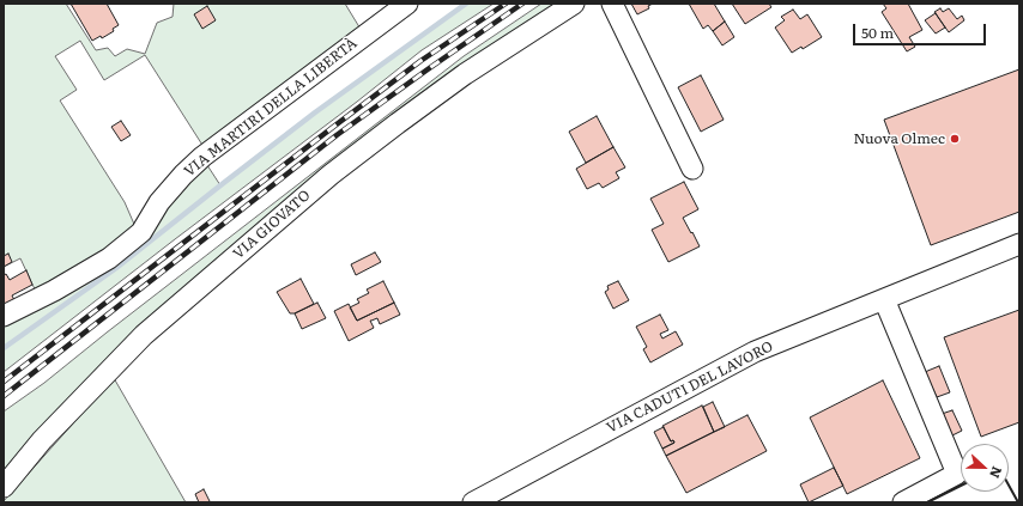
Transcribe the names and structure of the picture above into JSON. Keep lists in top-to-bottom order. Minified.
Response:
{"streets":{"street":["VIA MARTIRI DELLA LIBERTÀ","VIA GIOVATO","VIA CADUTI DEL LAVORO"]},"places":["Nuova Olmec"],"scale_bar":"50 m","north":"right"}
